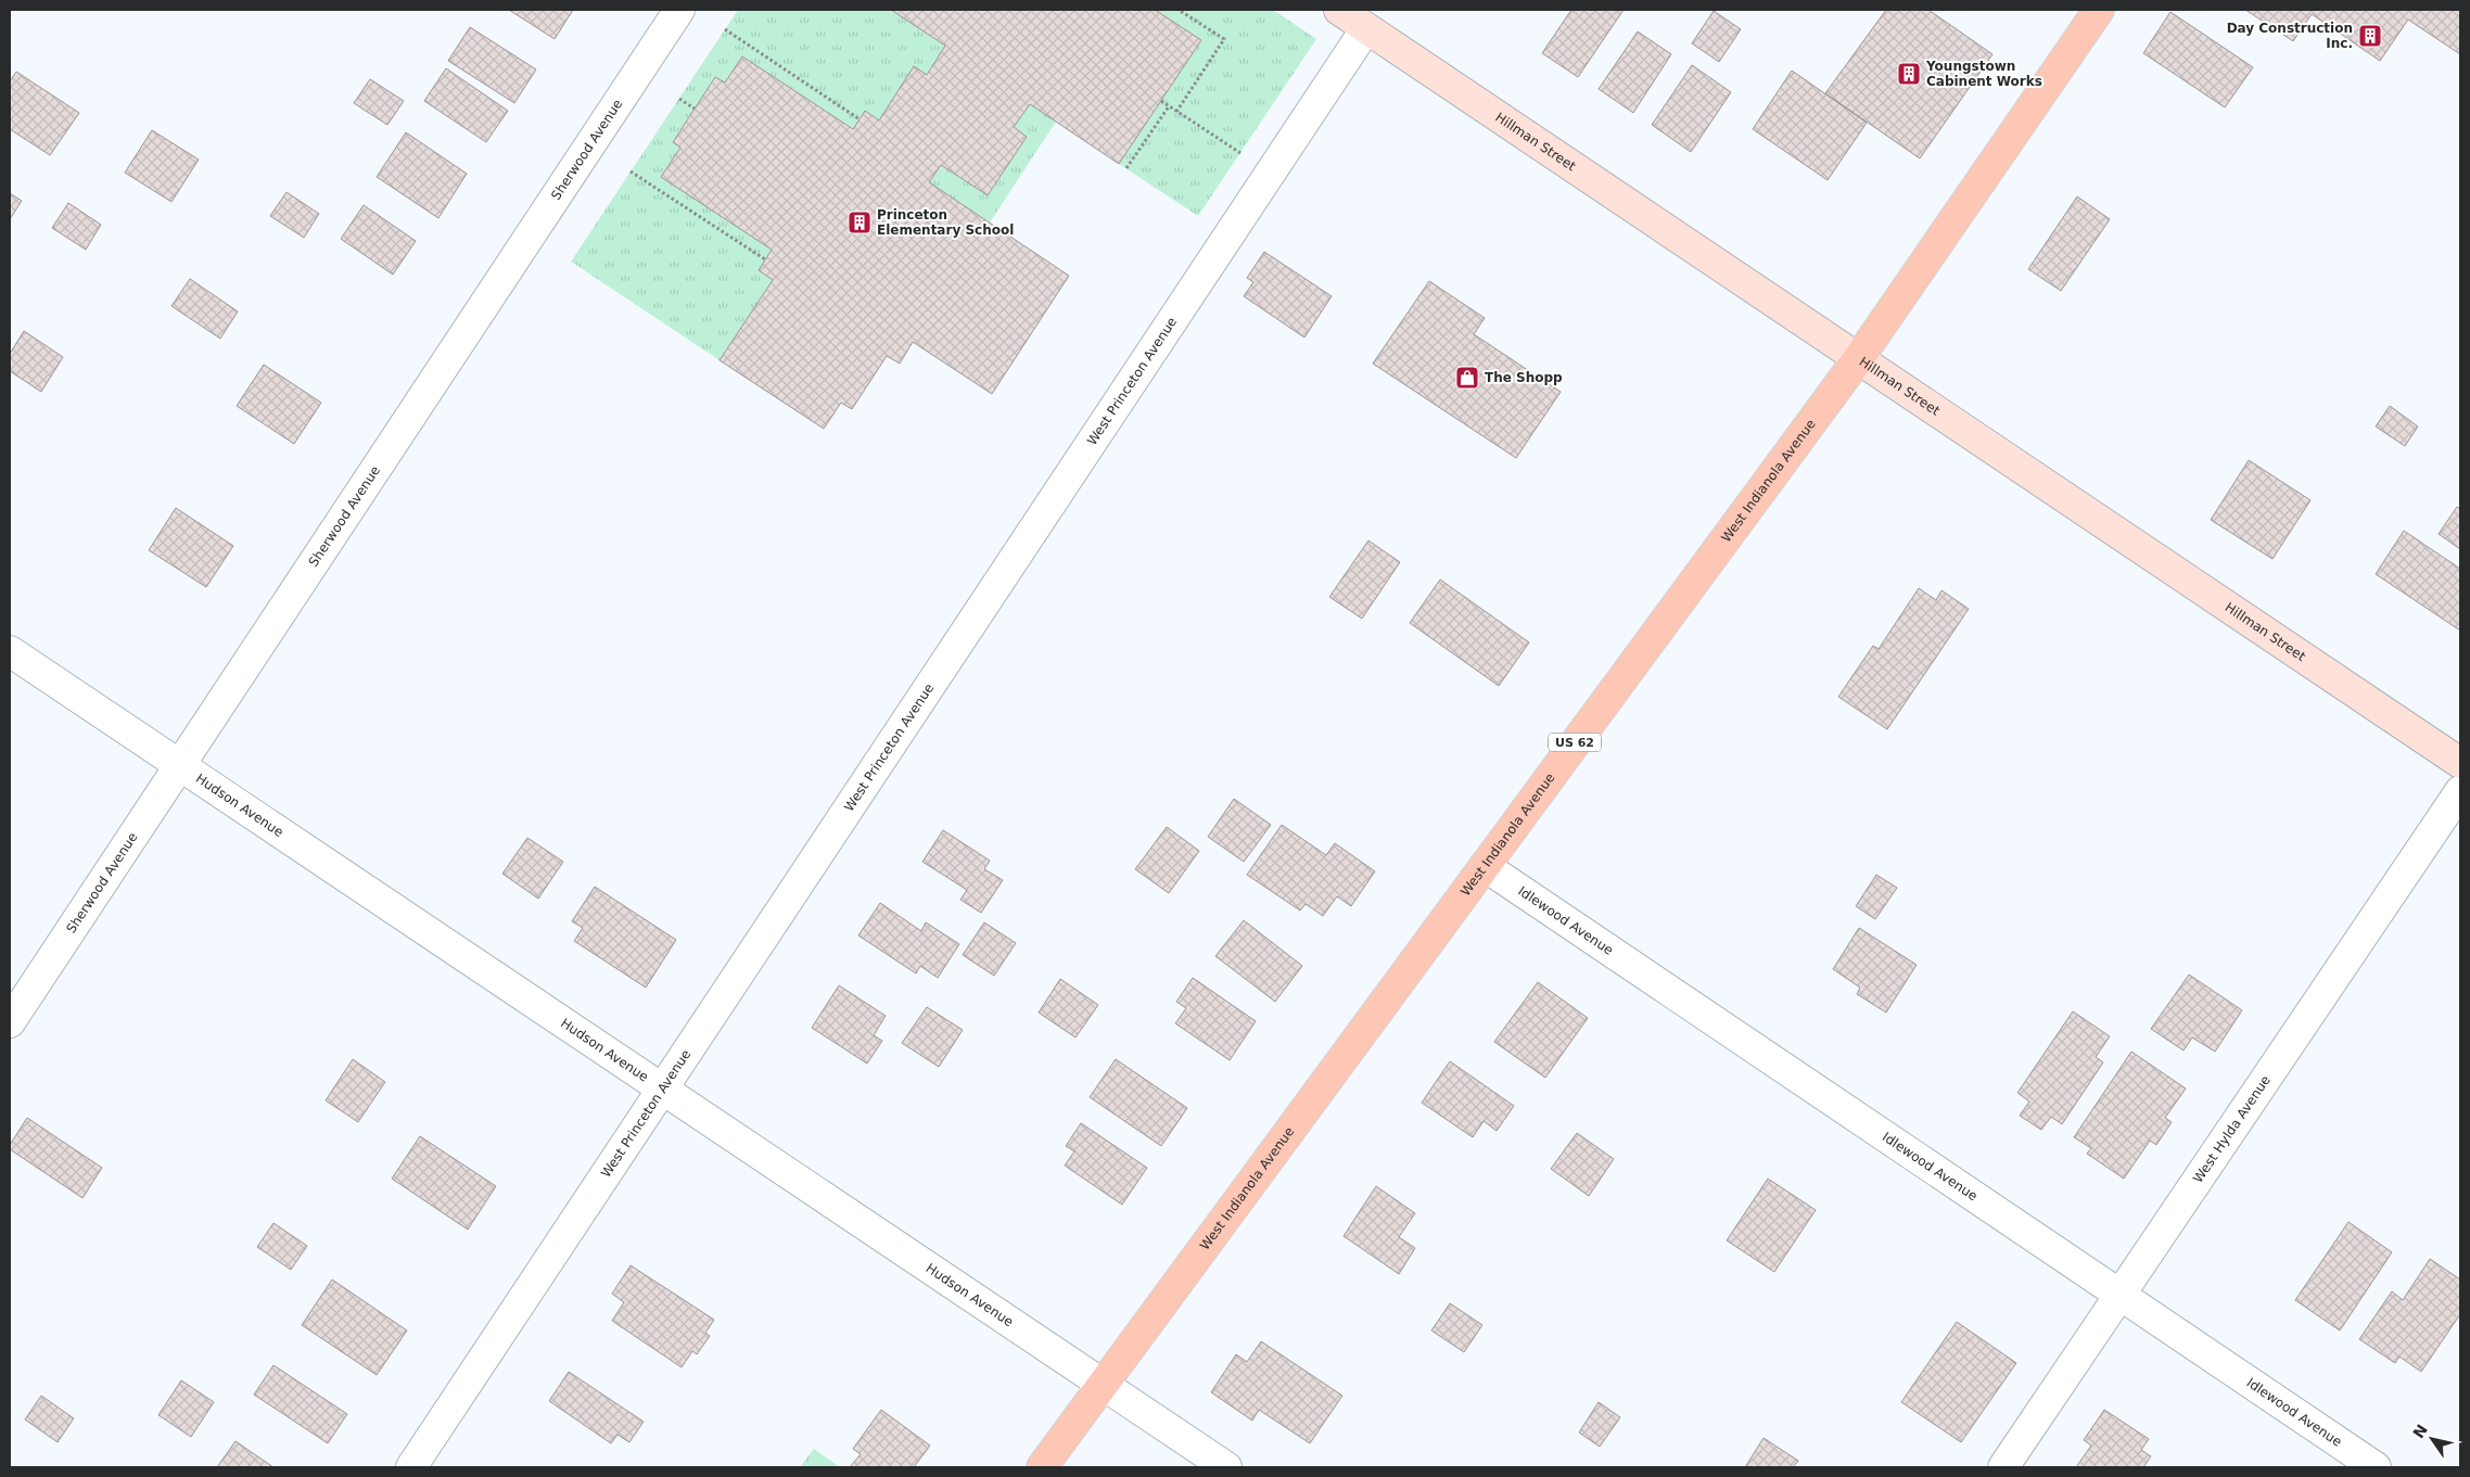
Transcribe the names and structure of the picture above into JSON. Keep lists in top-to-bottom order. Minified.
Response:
{"streets":{"main road":["West Indianola Avenue","US 62"],"street":["Hillman Street","Sherwood Avenue","West Princeton Avenue","Hudson Avenue","Idlewood Avenue","West Hylda Avenue"]},"crossings":[["Hillman Street","West Princeton Avenue"],["Hillman Street","West Indianola Avenue"],["Sherwood Avenue","Hudson Avenue"],["West Princeton Avenue","Hudson Avenue"],["West Indianola Avenue","Hudson Avenue"],["West Indianola Avenue","Idlewood Avenue"],["Idlewood Avenue","West Hylda Avenue"]],"places":{"building":["Day Construction Inc.","Youngstown Cabinent Works","Princeton Elementary School"],"shop":["The Shopp"]},"north":"top left"}
